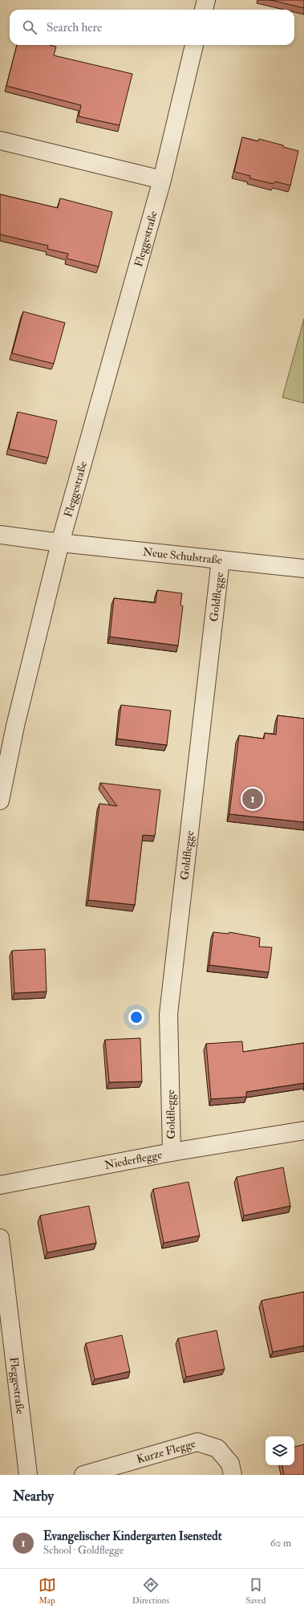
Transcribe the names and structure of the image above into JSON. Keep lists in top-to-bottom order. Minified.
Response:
{"streets":{"street":["Fleggestraße","Neue Schulstraße","Goldflegge","Niederflegge","Kurze Flegge"]},"crossings":[["Fleggestraße","Neue Schulstraße"],["Neue Schulstraße","Goldflegge"],["Goldflegge","Niederflegge"]],"page":{"search":"Search here","pins":"1","heading":"Nearby","list":[{"mark":"1","name":"Evangelischer Kindergarten Isenstedt","note":"School · Goldflegge","value":"60 m"}],"nav":["Map","Directions","Saved"]}}
